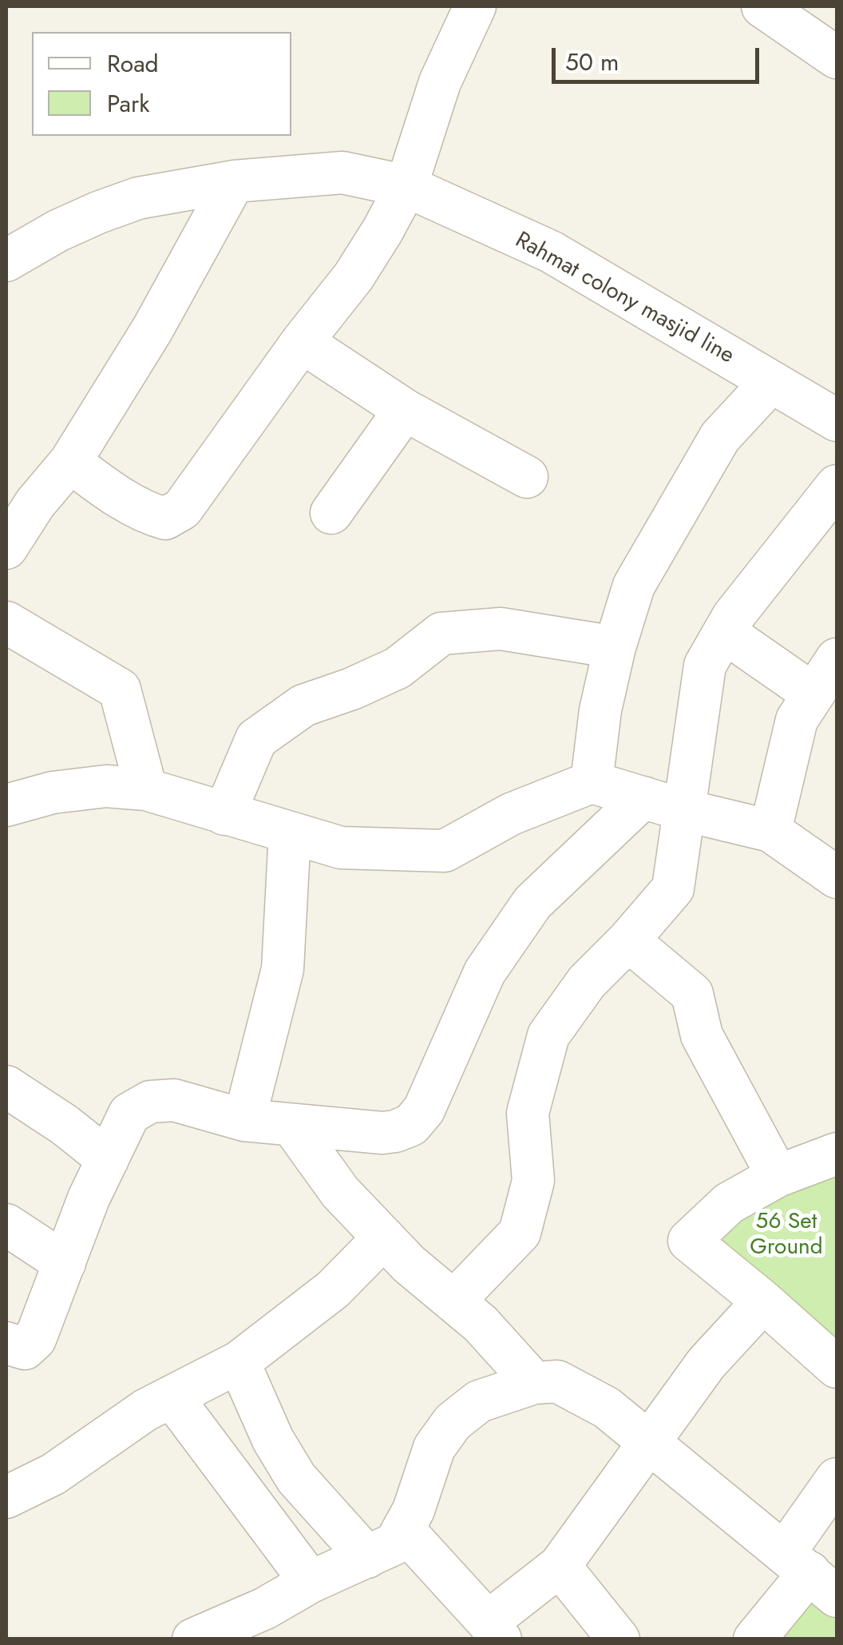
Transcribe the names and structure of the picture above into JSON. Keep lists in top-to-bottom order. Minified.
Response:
{"streets":{"street":["Rahmat colony masjid line"]},"parks":["56 Set Ground"],"legend":["Road","Park"],"scale_bar":"50 m"}
